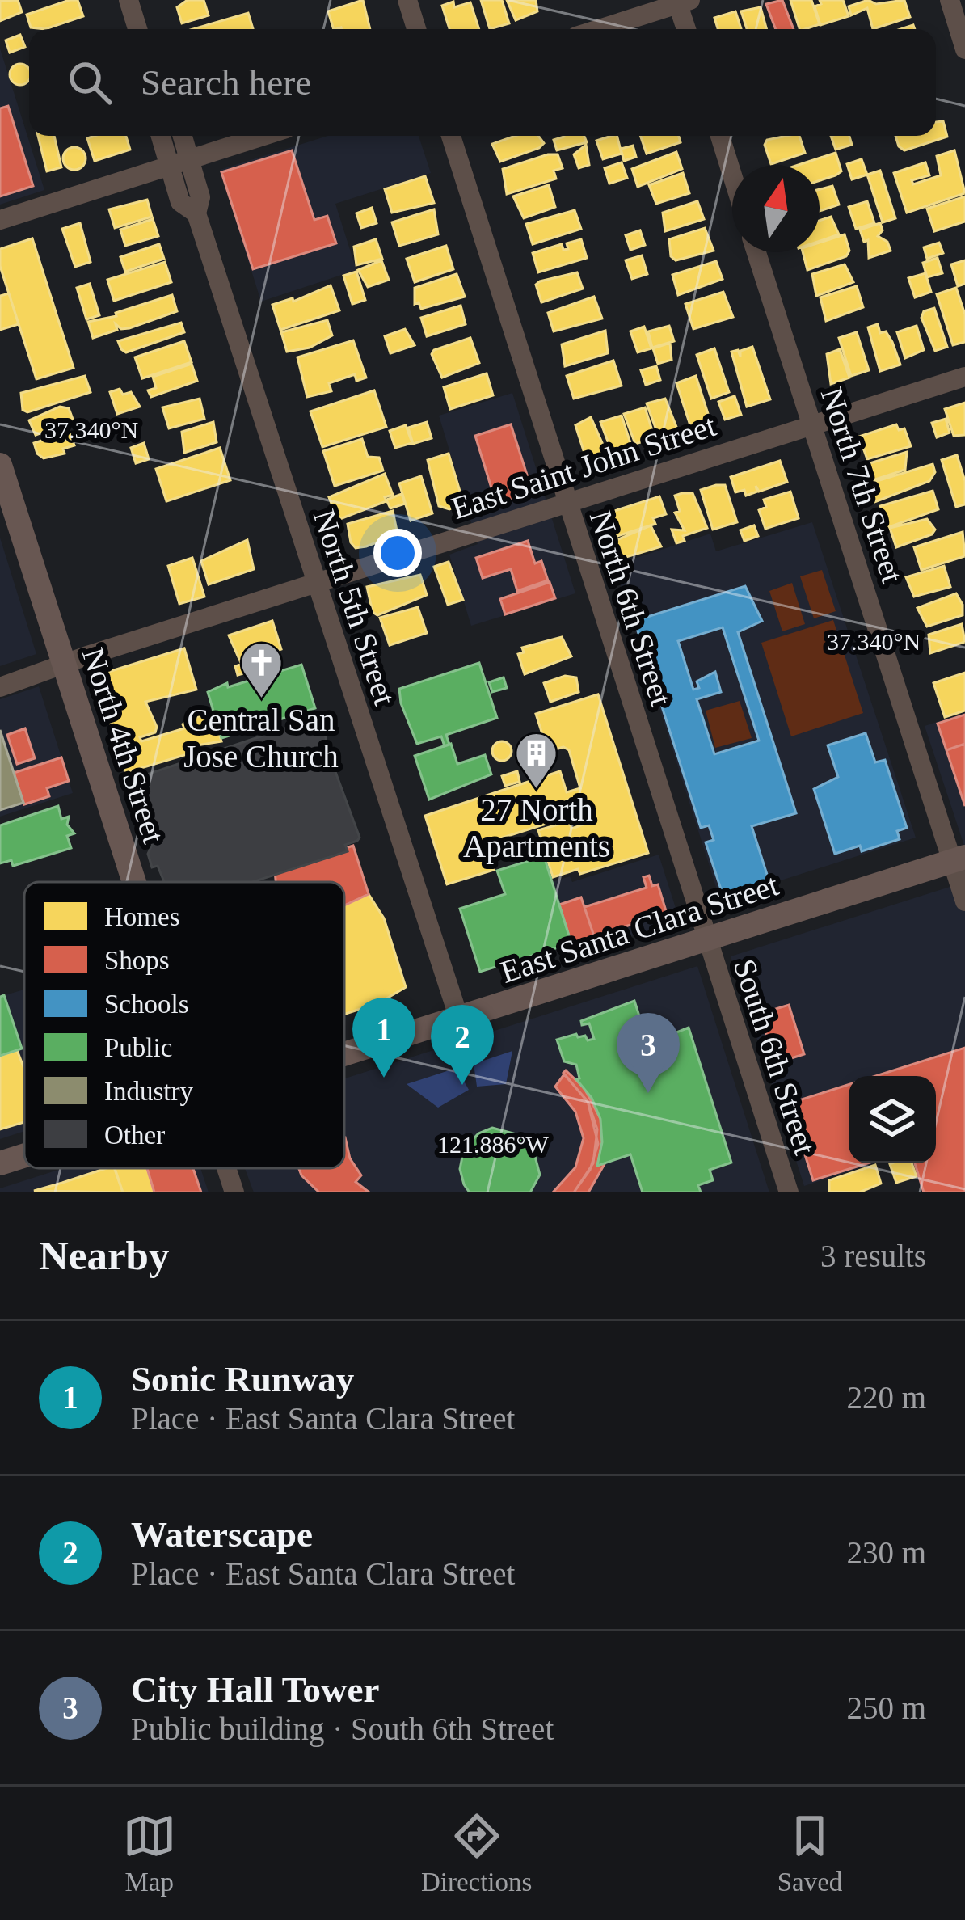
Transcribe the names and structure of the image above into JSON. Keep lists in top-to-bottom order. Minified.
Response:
{"streets":{"main road":["North 4th Street","East Santa Clara Street"],"street":["East Saint John Street","North 7th Street","North 5th Street","North 6th Street","South 6th Street"]},"crossings":[["East Saint John Street","North 7th Street"],["East Saint John Street","North 5th Street"],["East Saint John Street","North 6th Street"],["East Saint John Street","North 4th Street"],["North 7th Street","East Santa Clara Street"],["North 5th Street","East Santa Clara Street"],["North 6th Street","East Santa Clara Street"],["North 6th Street","South 6th Street"],["East Santa Clara Street","South 6th Street"]],"places":{"church":["Central San Jose Church"],"building":["27 North Apartments"]},"legend":["Homes","Shops","Schools","Public","Industry","Other"],"north":"top","page":{"search":"Search here","pins":["1","2","3"],"heading":["Nearby","3 results"],"list":[{"mark":"1","name":"Sonic Runway","note":"Place · East Santa Clara Street","value":"220 m"},{"mark":"2","name":"Waterscape","note":"Place · East Santa Clara Street","value":"230 m"},{"mark":"3","name":"City Hall Tower","note":"Public building · South 6th Street","value":"250 m"}],"nav":["Map","Directions","Saved"]},"coordinates":["37.340°N","121.886°W"]}
